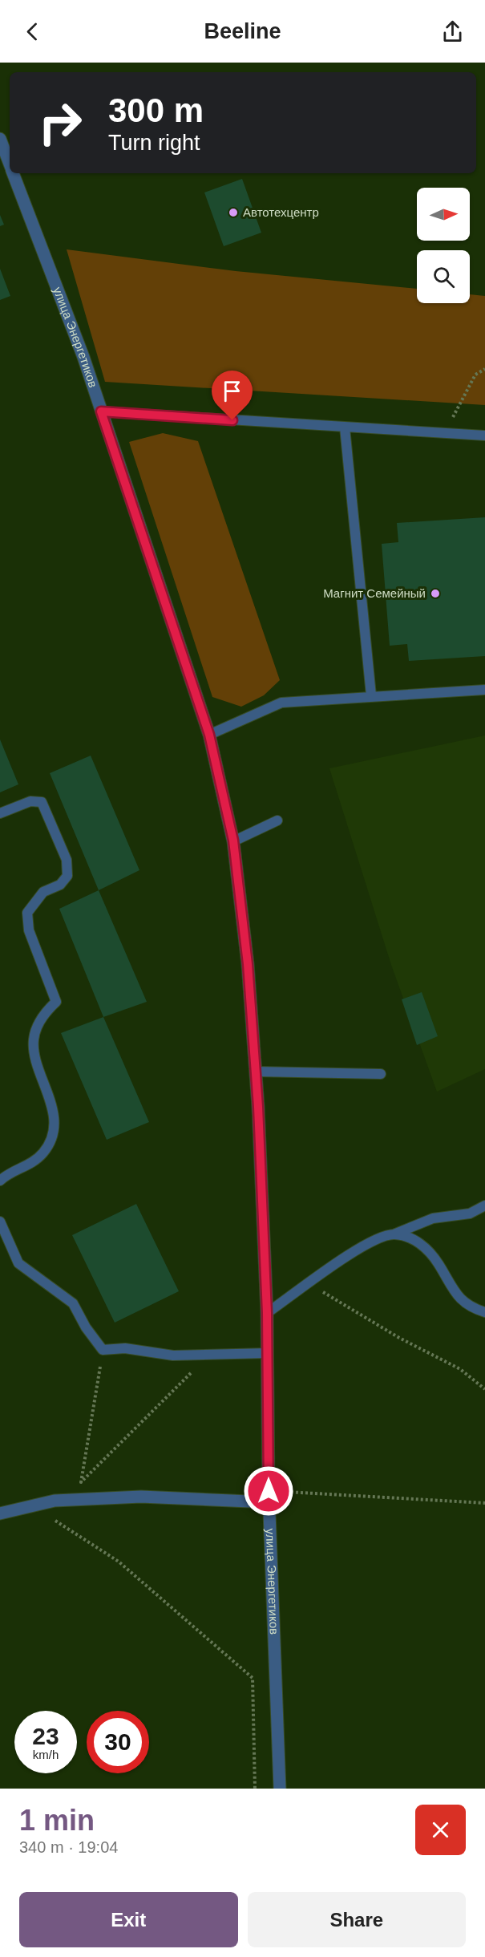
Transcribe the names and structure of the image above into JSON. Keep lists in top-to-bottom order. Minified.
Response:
{"streets":{"street":["улица Энергетиков"]},"places":["Автотехцентр","Магнит Семейный"],"north":"right","page":{"header":"Beeline","turn":["300 m","Turn right"],"speed":"23 km/h","limit":"30","heading":["1 min","340 m · 19:04"],"buttons":["Exit","Share"]}}
